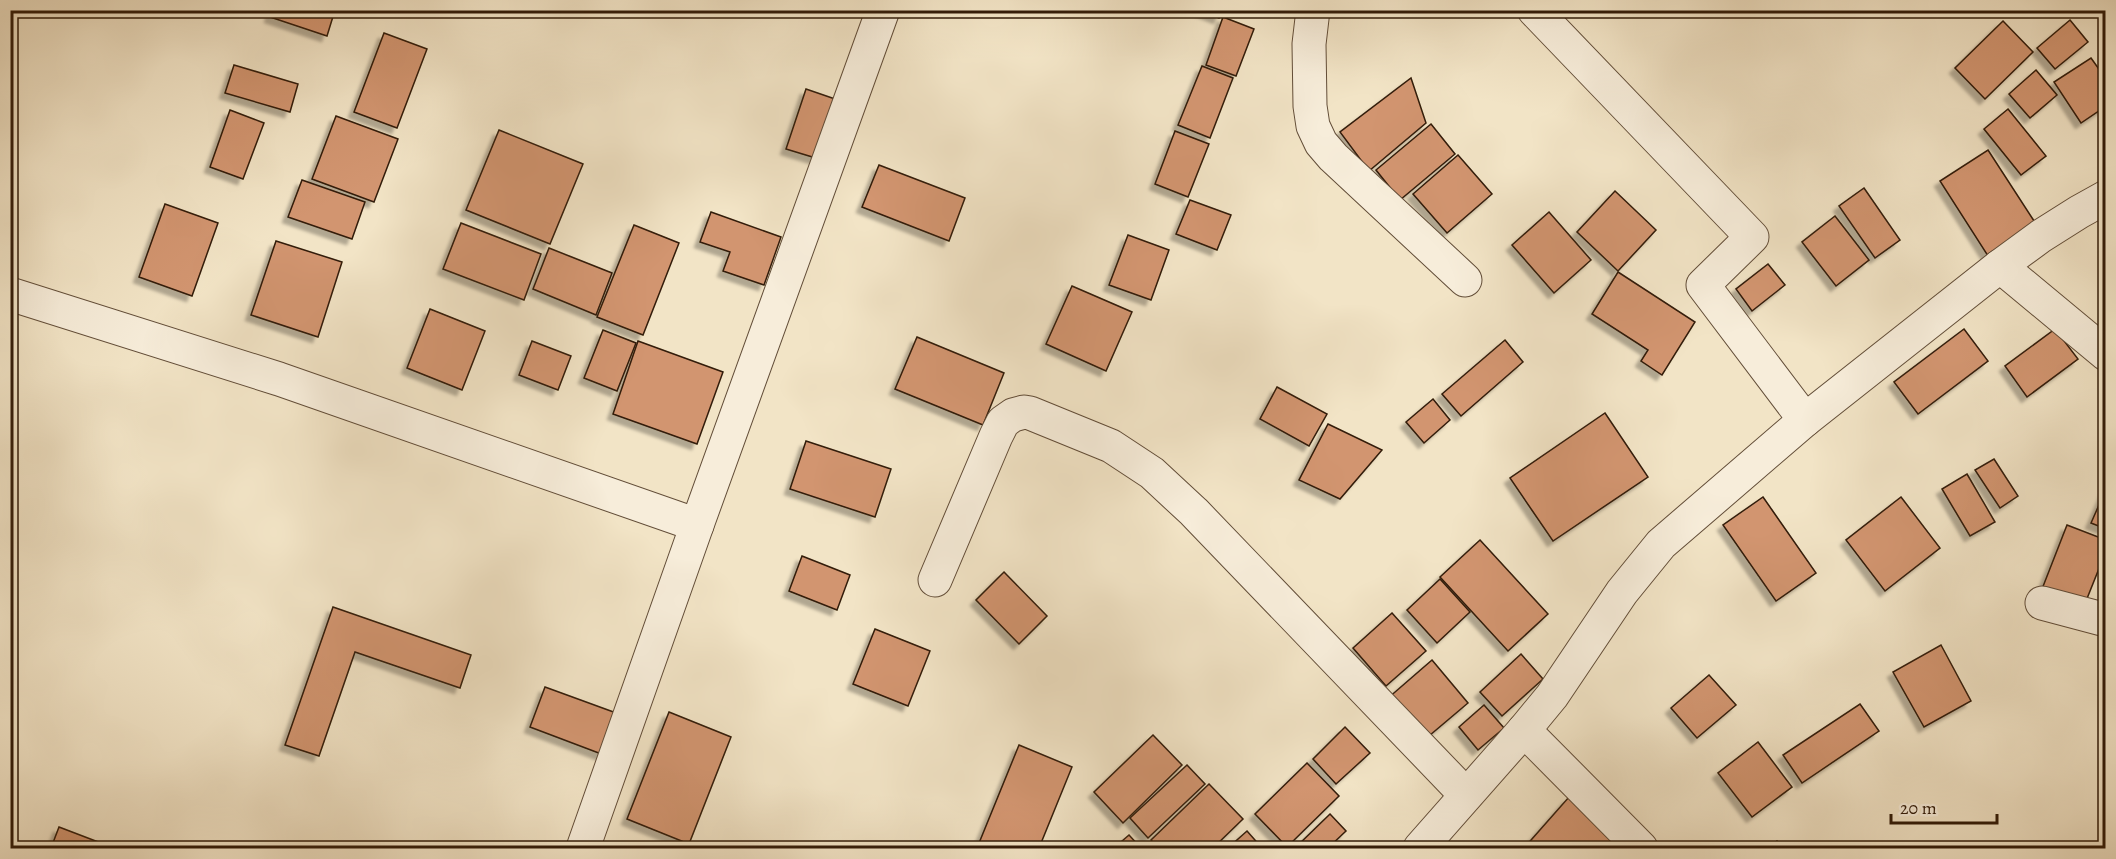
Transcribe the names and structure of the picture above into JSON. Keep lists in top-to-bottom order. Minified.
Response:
{"scale_bar":"20 m"}
